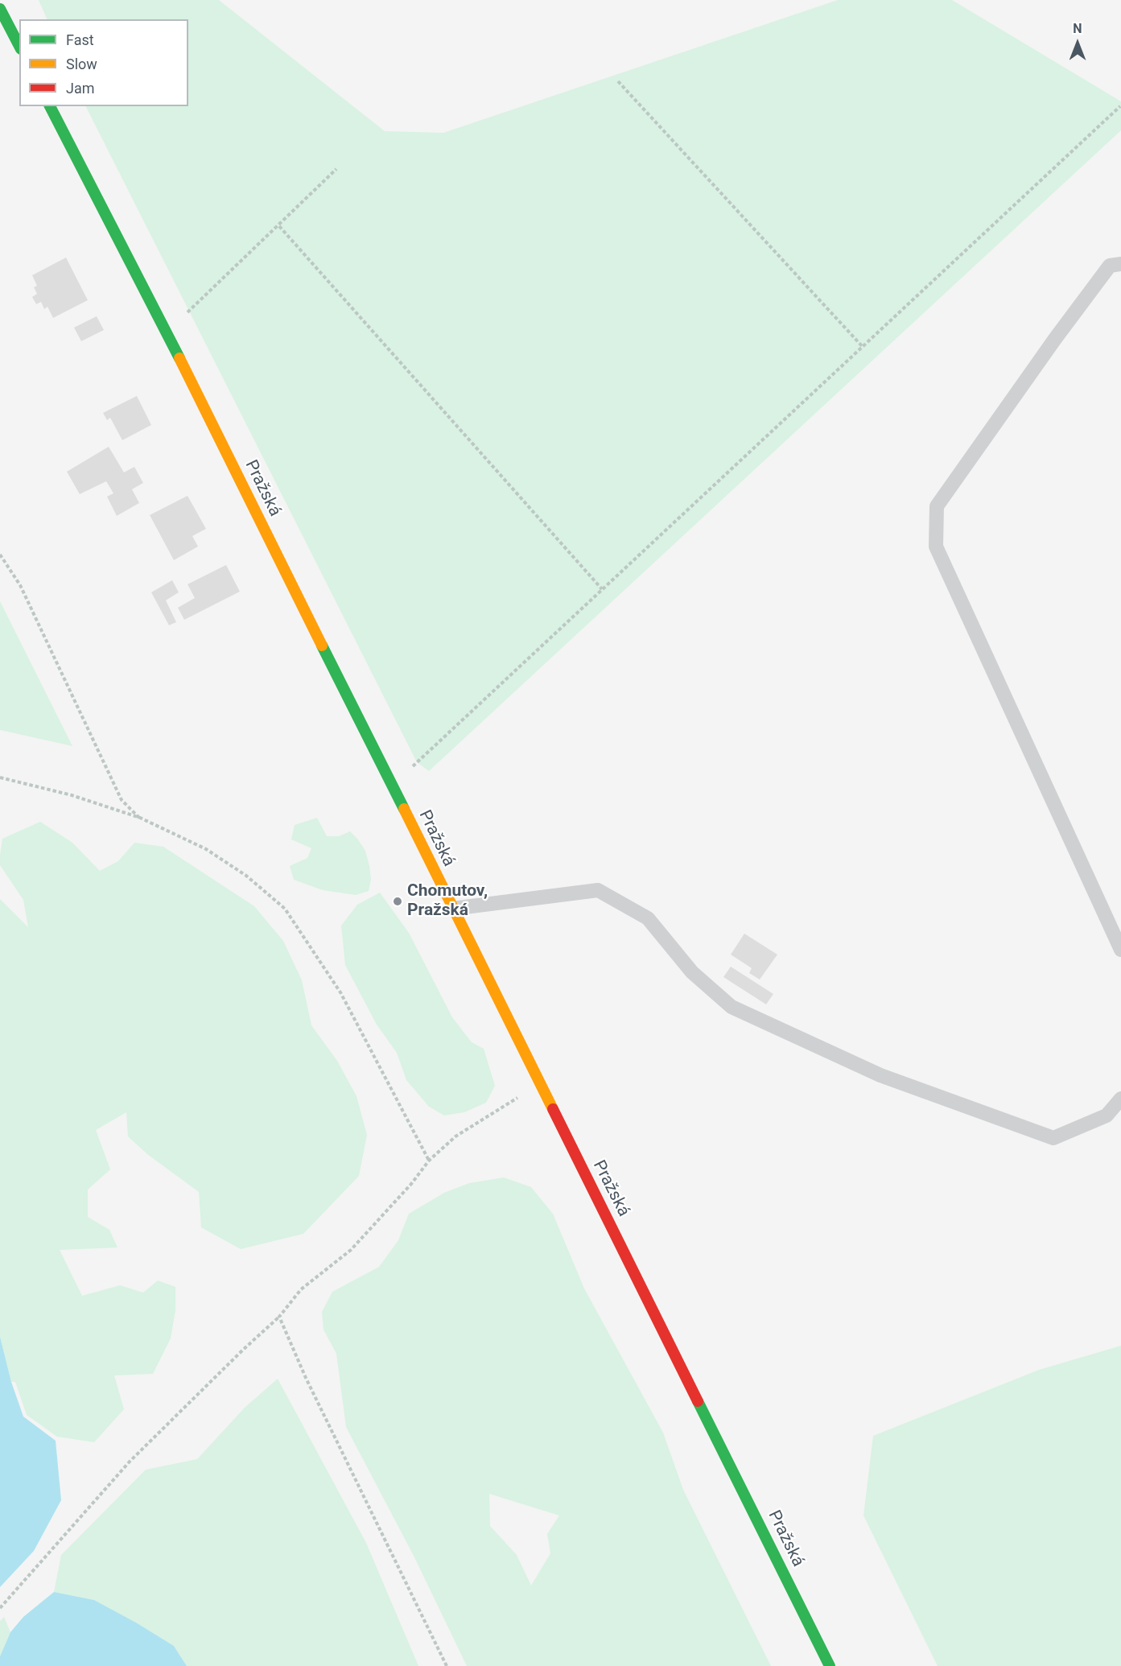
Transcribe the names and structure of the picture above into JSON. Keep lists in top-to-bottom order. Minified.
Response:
{"streets":{"main road":["Pražská"]},"places":["Chomutov, Pražská"],"legend":["Fast","Slow","Jam"],"north":"top"}
